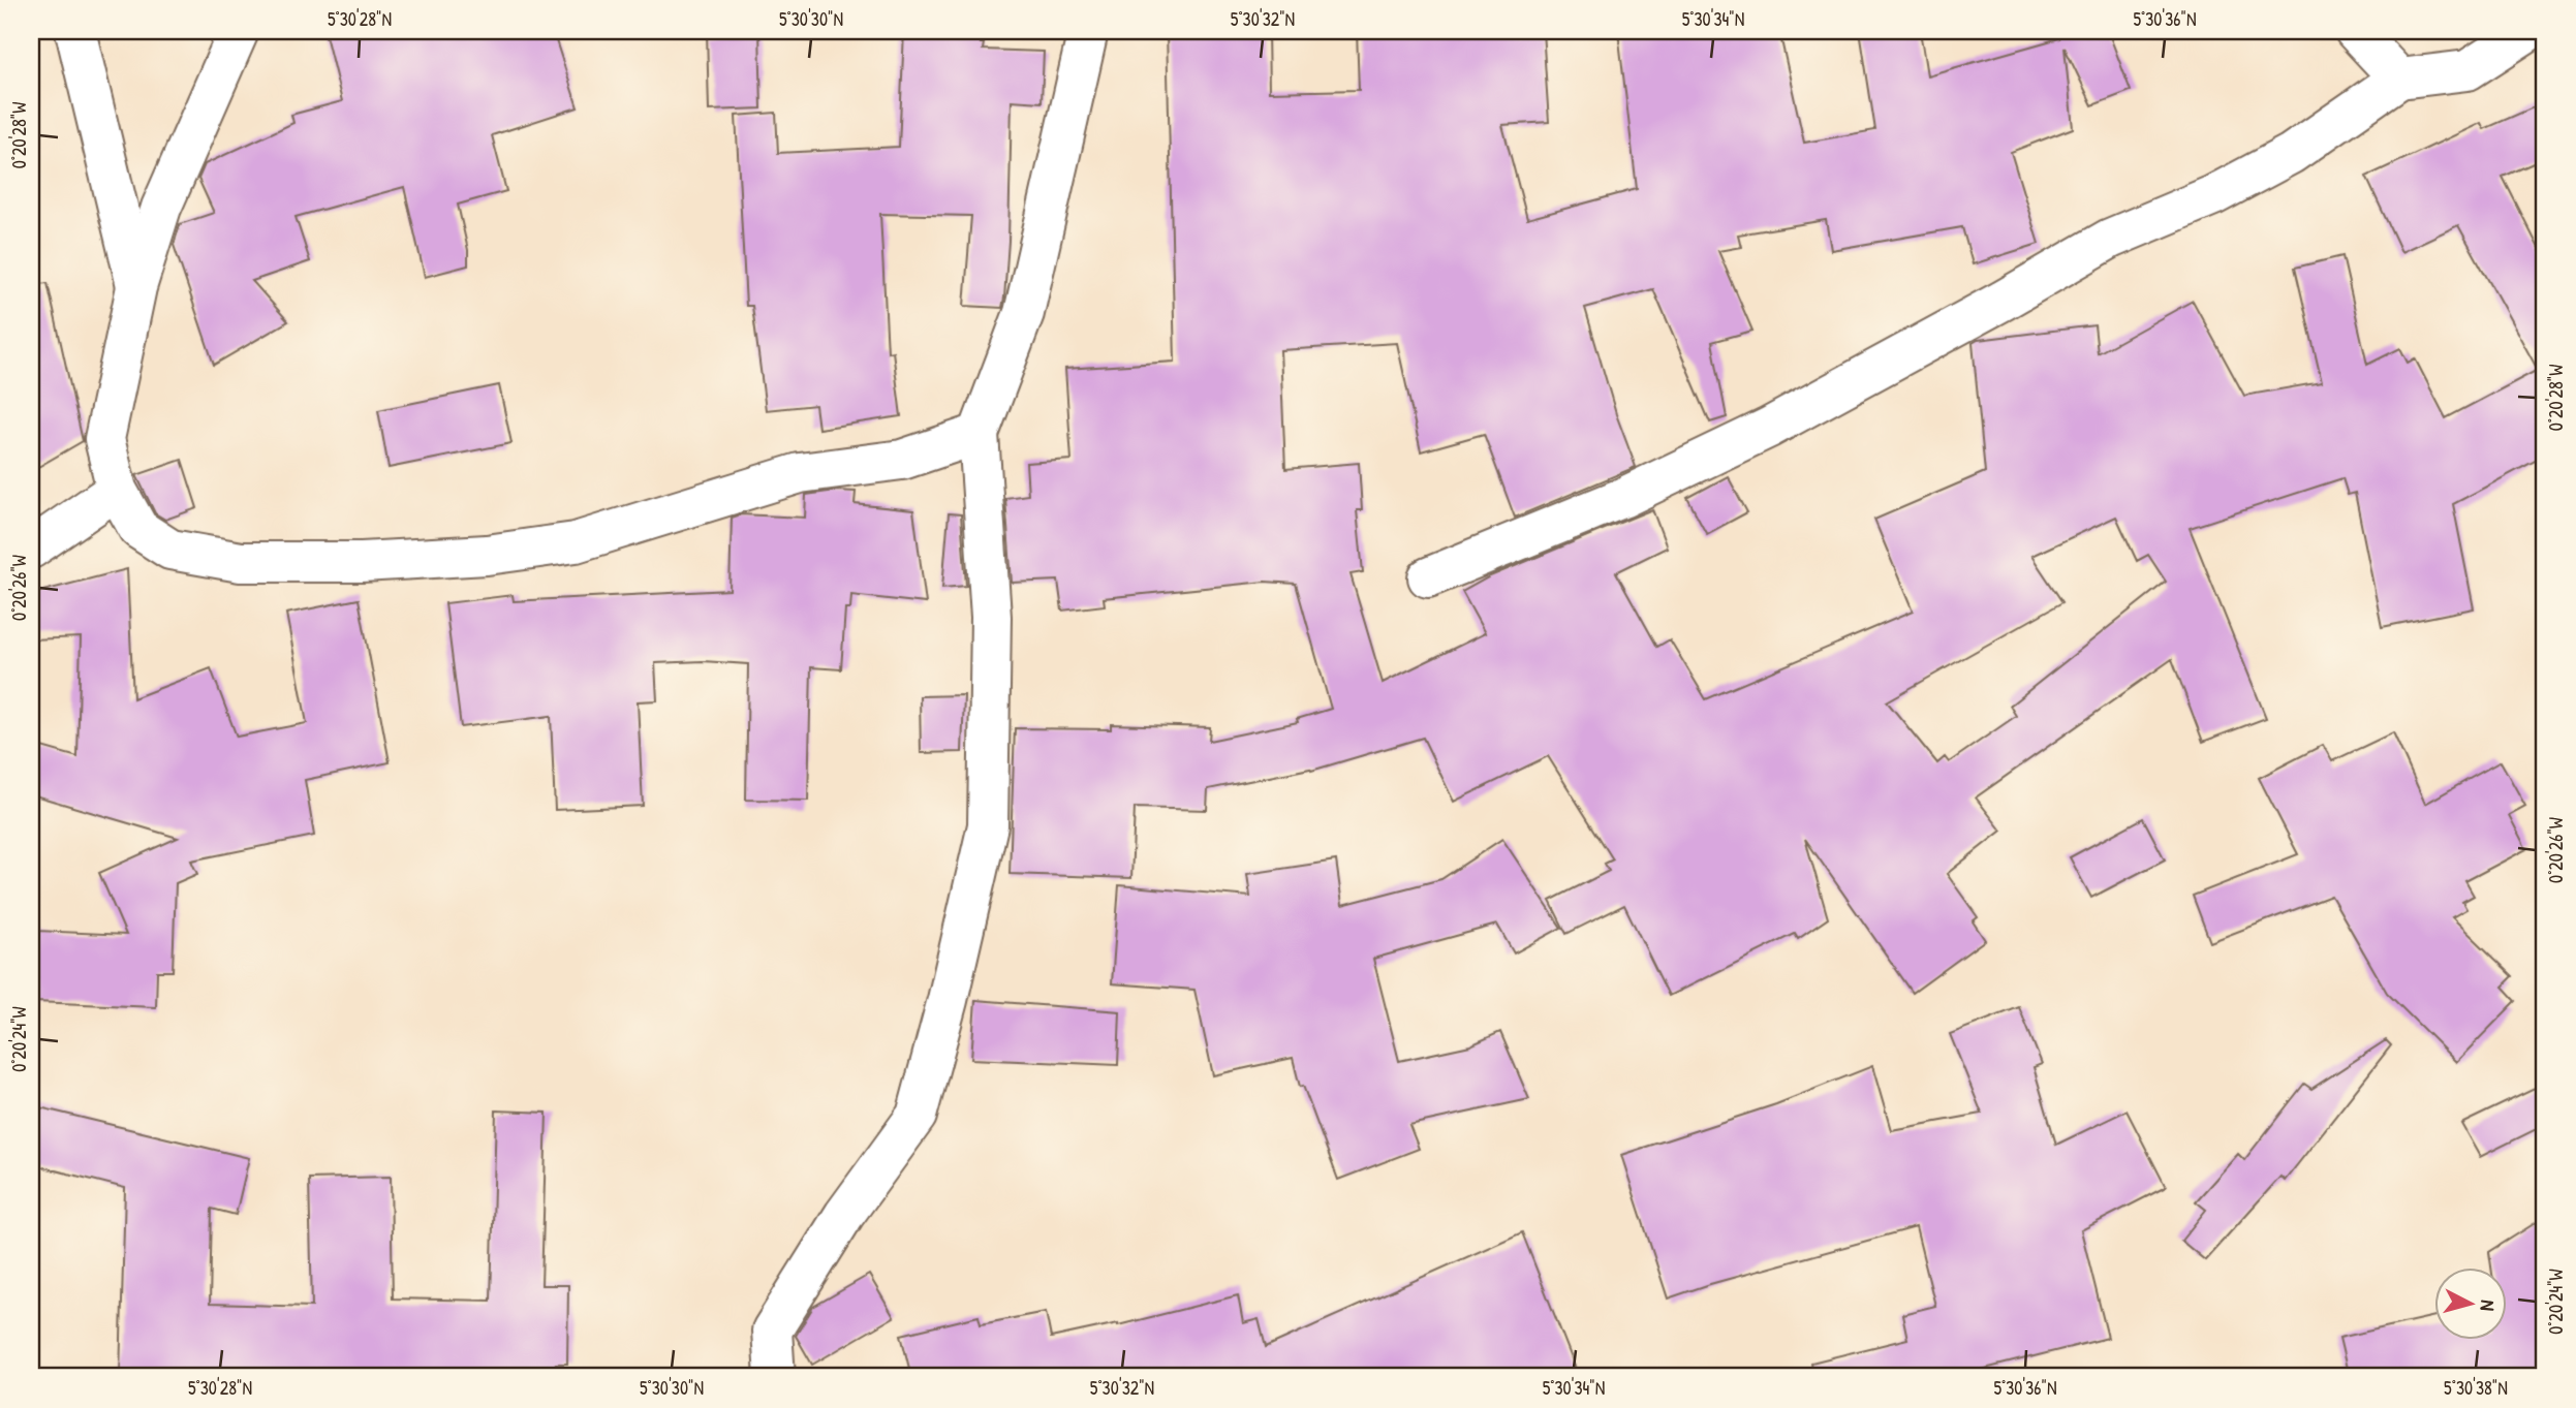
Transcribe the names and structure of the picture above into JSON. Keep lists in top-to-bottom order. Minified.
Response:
{"north":"right","coordinates":["5°30'28\"N","5°30'30\"N","5°30'32\"N","5°30'34\"N","5°30'36\"N","0°20'28\"W","0°20'26\"W","0°20'24\"W","5°30'38\"N"]}
